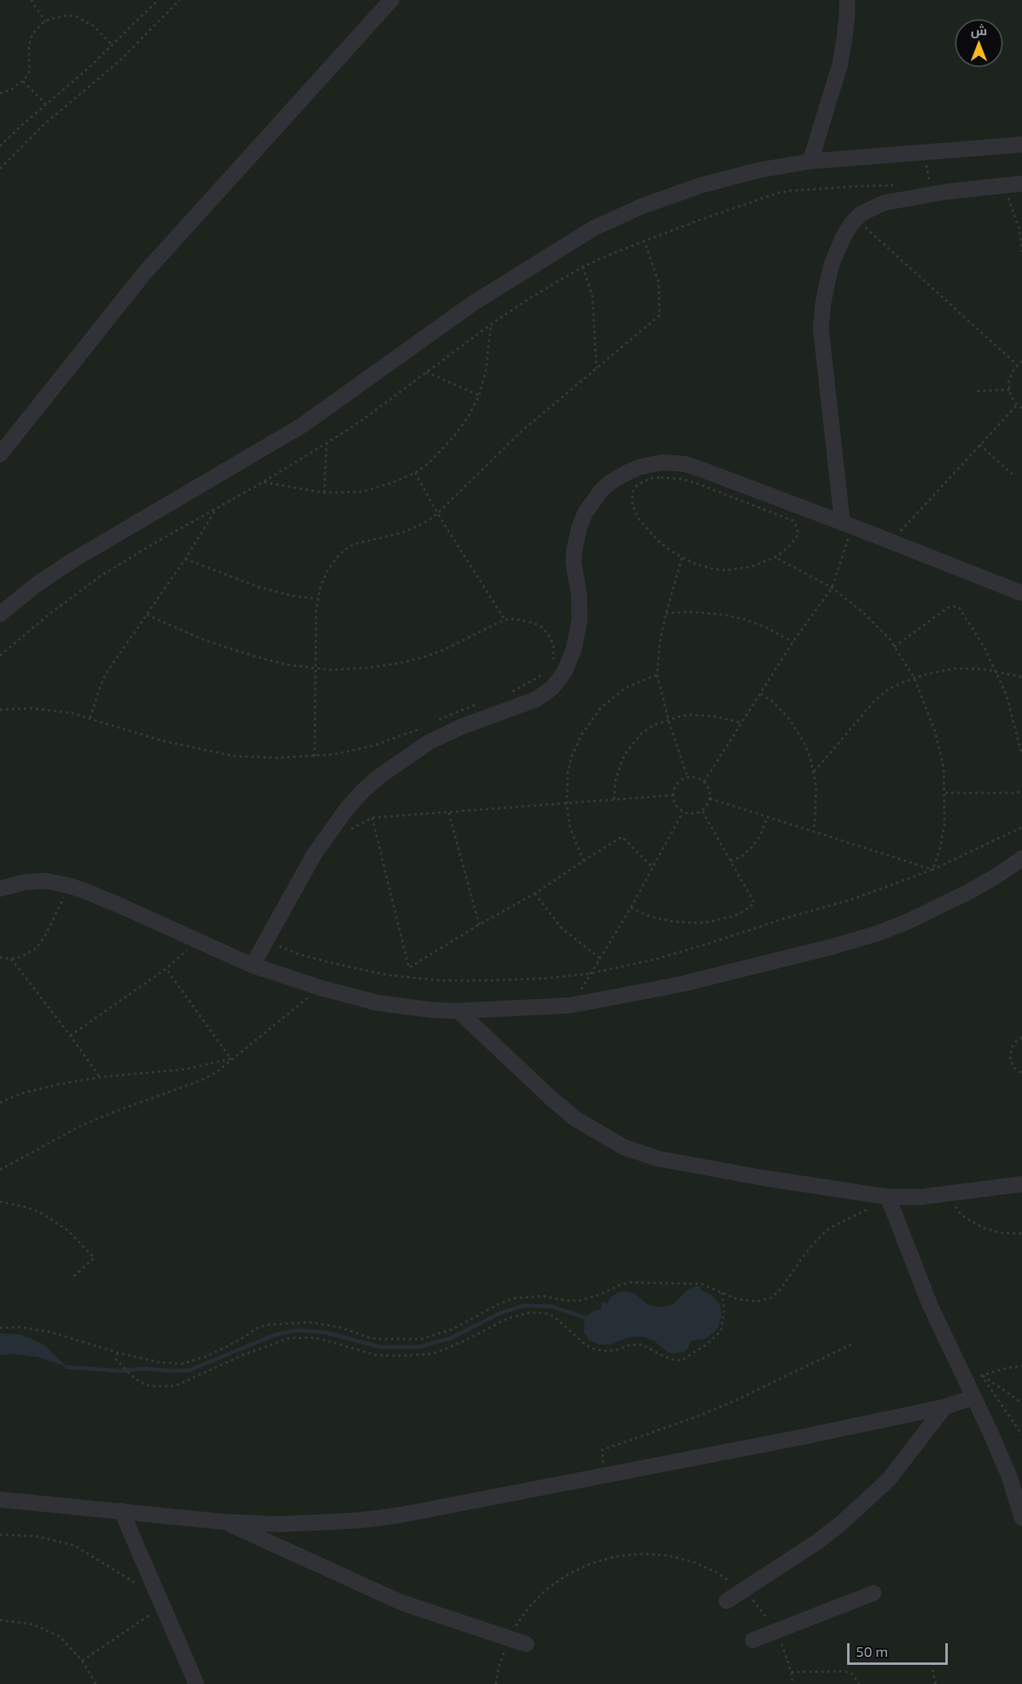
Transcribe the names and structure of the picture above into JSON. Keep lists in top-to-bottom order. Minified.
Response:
{"scale_bar":"50 m","north":"top"}
